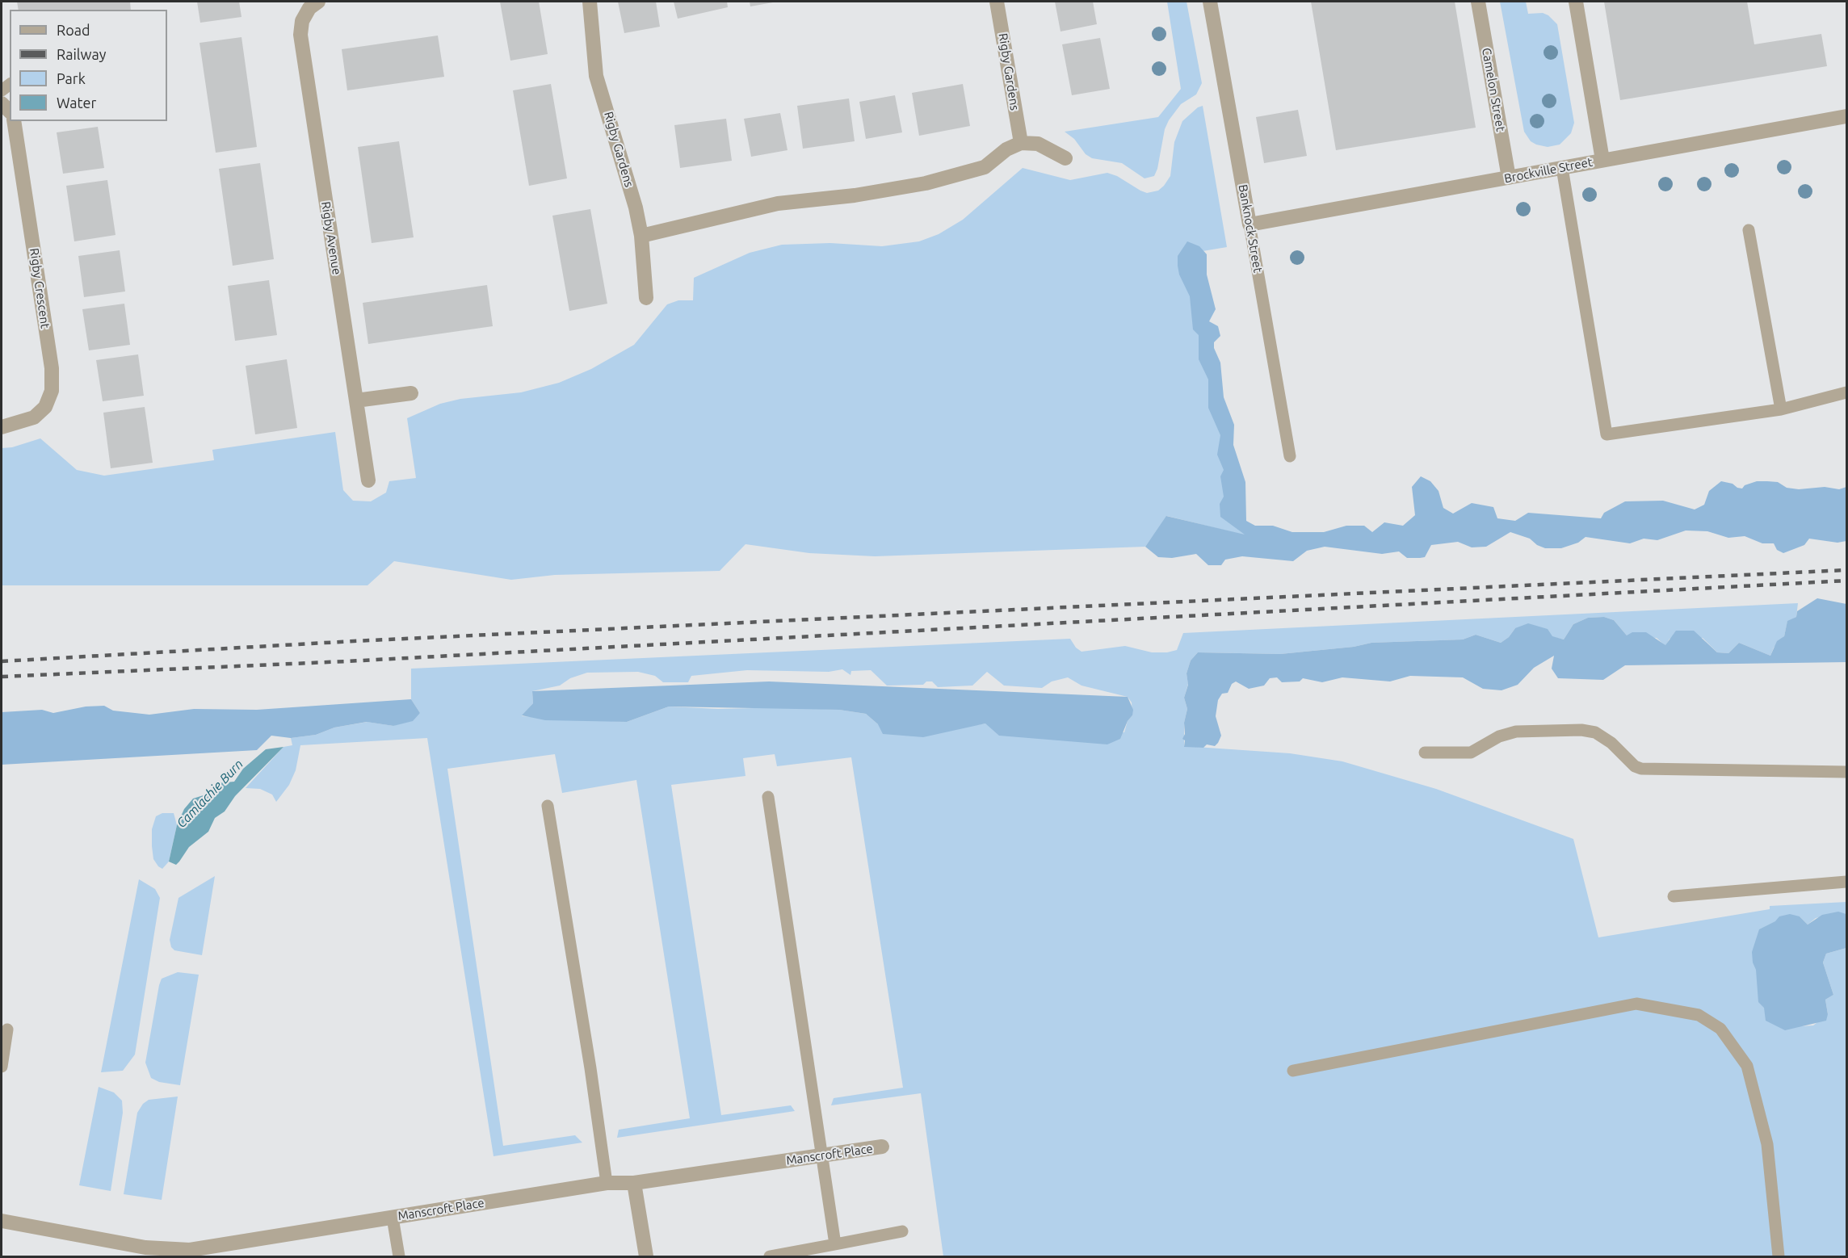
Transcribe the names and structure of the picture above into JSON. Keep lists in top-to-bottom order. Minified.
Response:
{"streets":{"street":["Rigby Gardens","Camelon Street","Brockville Street","Banknock Street","Rigby Avenue","Rigby Crescent","Manscroft Place"]},"crossings":[["Camelon Street","Brockville Street"],["Brockville Street","Banknock Street"]],"water":["Camlachie Burn"],"legend":["Road","Railway","Park","Water"]}
